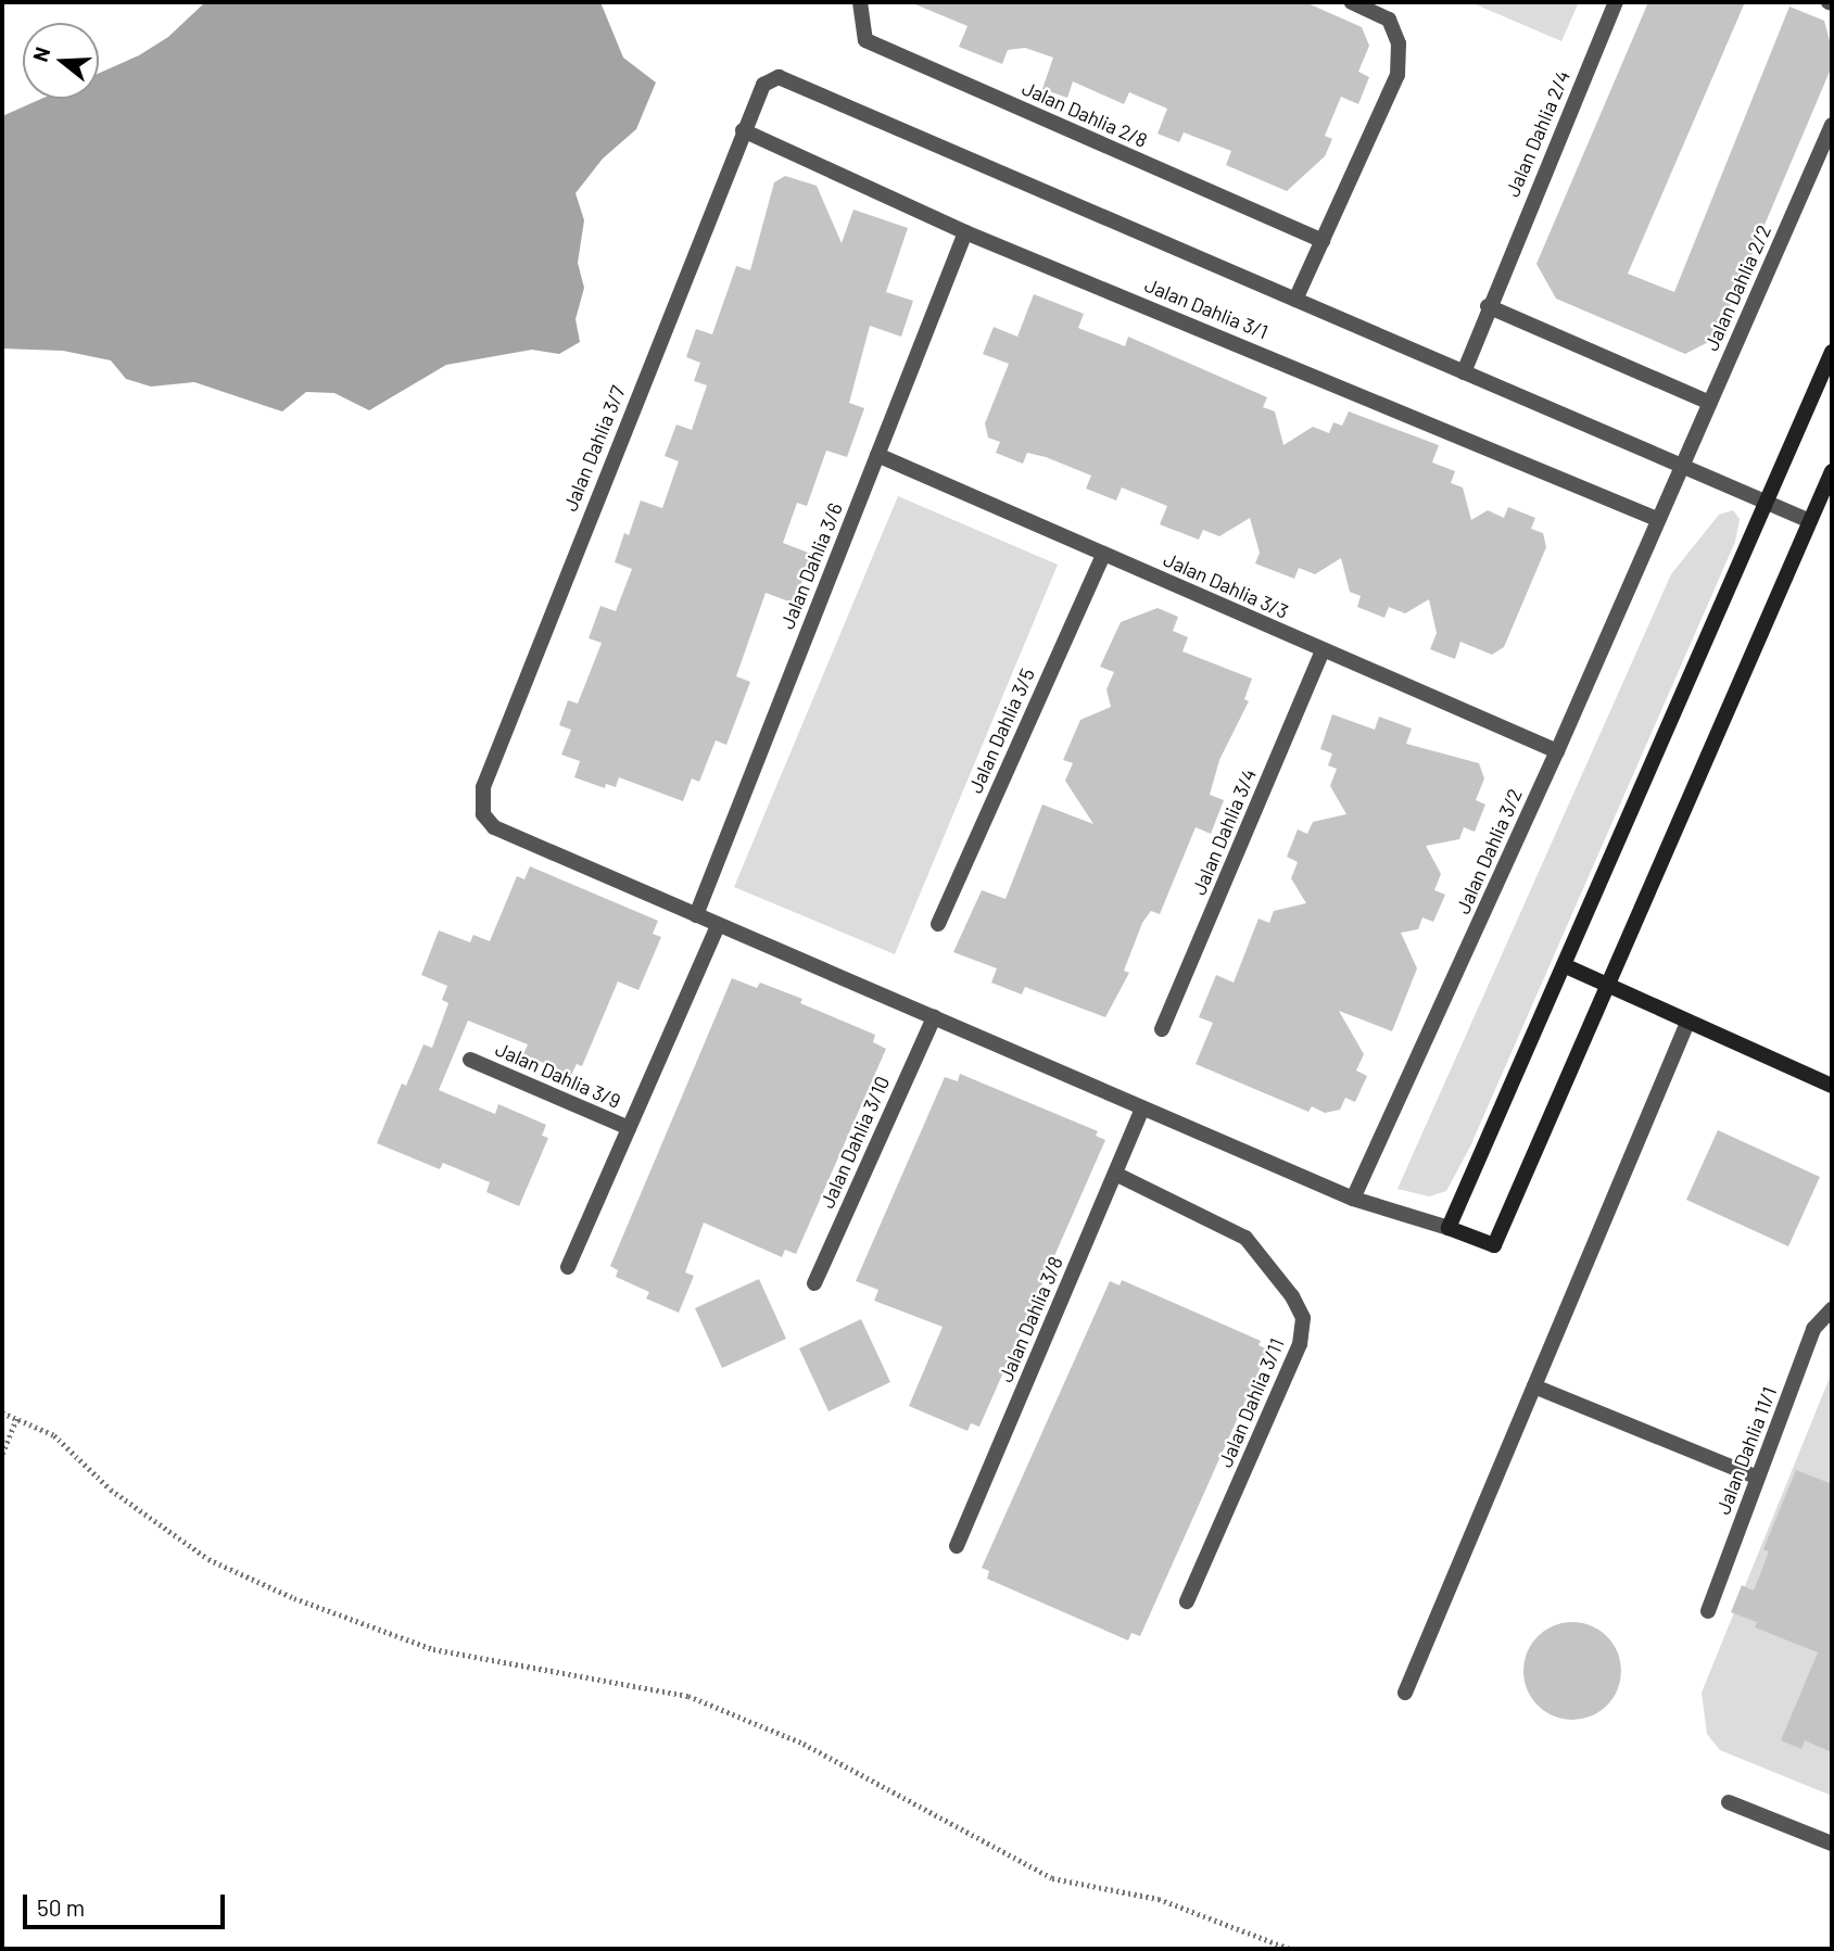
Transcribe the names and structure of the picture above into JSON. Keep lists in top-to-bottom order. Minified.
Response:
{"streets":{"street":["Jalan Dahlia 2/8","Jalan Dahlia 2/4","Jalan Dahlia 2/2","Jalan Dahlia 3/1","Jalan Dahlia 3/7","Jalan Dahlia 3/6","Jalan Dahlia 3/3","Jalan Dahlia 3/5","Jalan Dahlia 3/4","Jalan Dahlia 3/2","Jalan Dahlia 3/9","Jalan Dahlia 3/10","Jalan Dahlia 3/8","Jalan Dahlia 3/11","Jalan Dahlia 11/1"]},"crossings":[["Jalan Dahlia 2/2","Jalan Dahlia 3/1"],["Jalan Dahlia 2/2","Jalan Dahlia 3/2"],["Jalan Dahlia 3/1","Jalan Dahlia 3/7"],["Jalan Dahlia 3/1","Jalan Dahlia 3/6"],["Jalan Dahlia 3/1","Jalan Dahlia 3/2"],["Jalan Dahlia 3/7","Jalan Dahlia 3/6"],["Jalan Dahlia 3/6","Jalan Dahlia 3/3"],["Jalan Dahlia 3/3","Jalan Dahlia 3/5"],["Jalan Dahlia 3/3","Jalan Dahlia 3/4"],["Jalan Dahlia 3/3","Jalan Dahlia 3/2"],["Jalan Dahlia 3/8","Jalan Dahlia 3/11"]],"scale_bar":"50 m","north":"left"}
